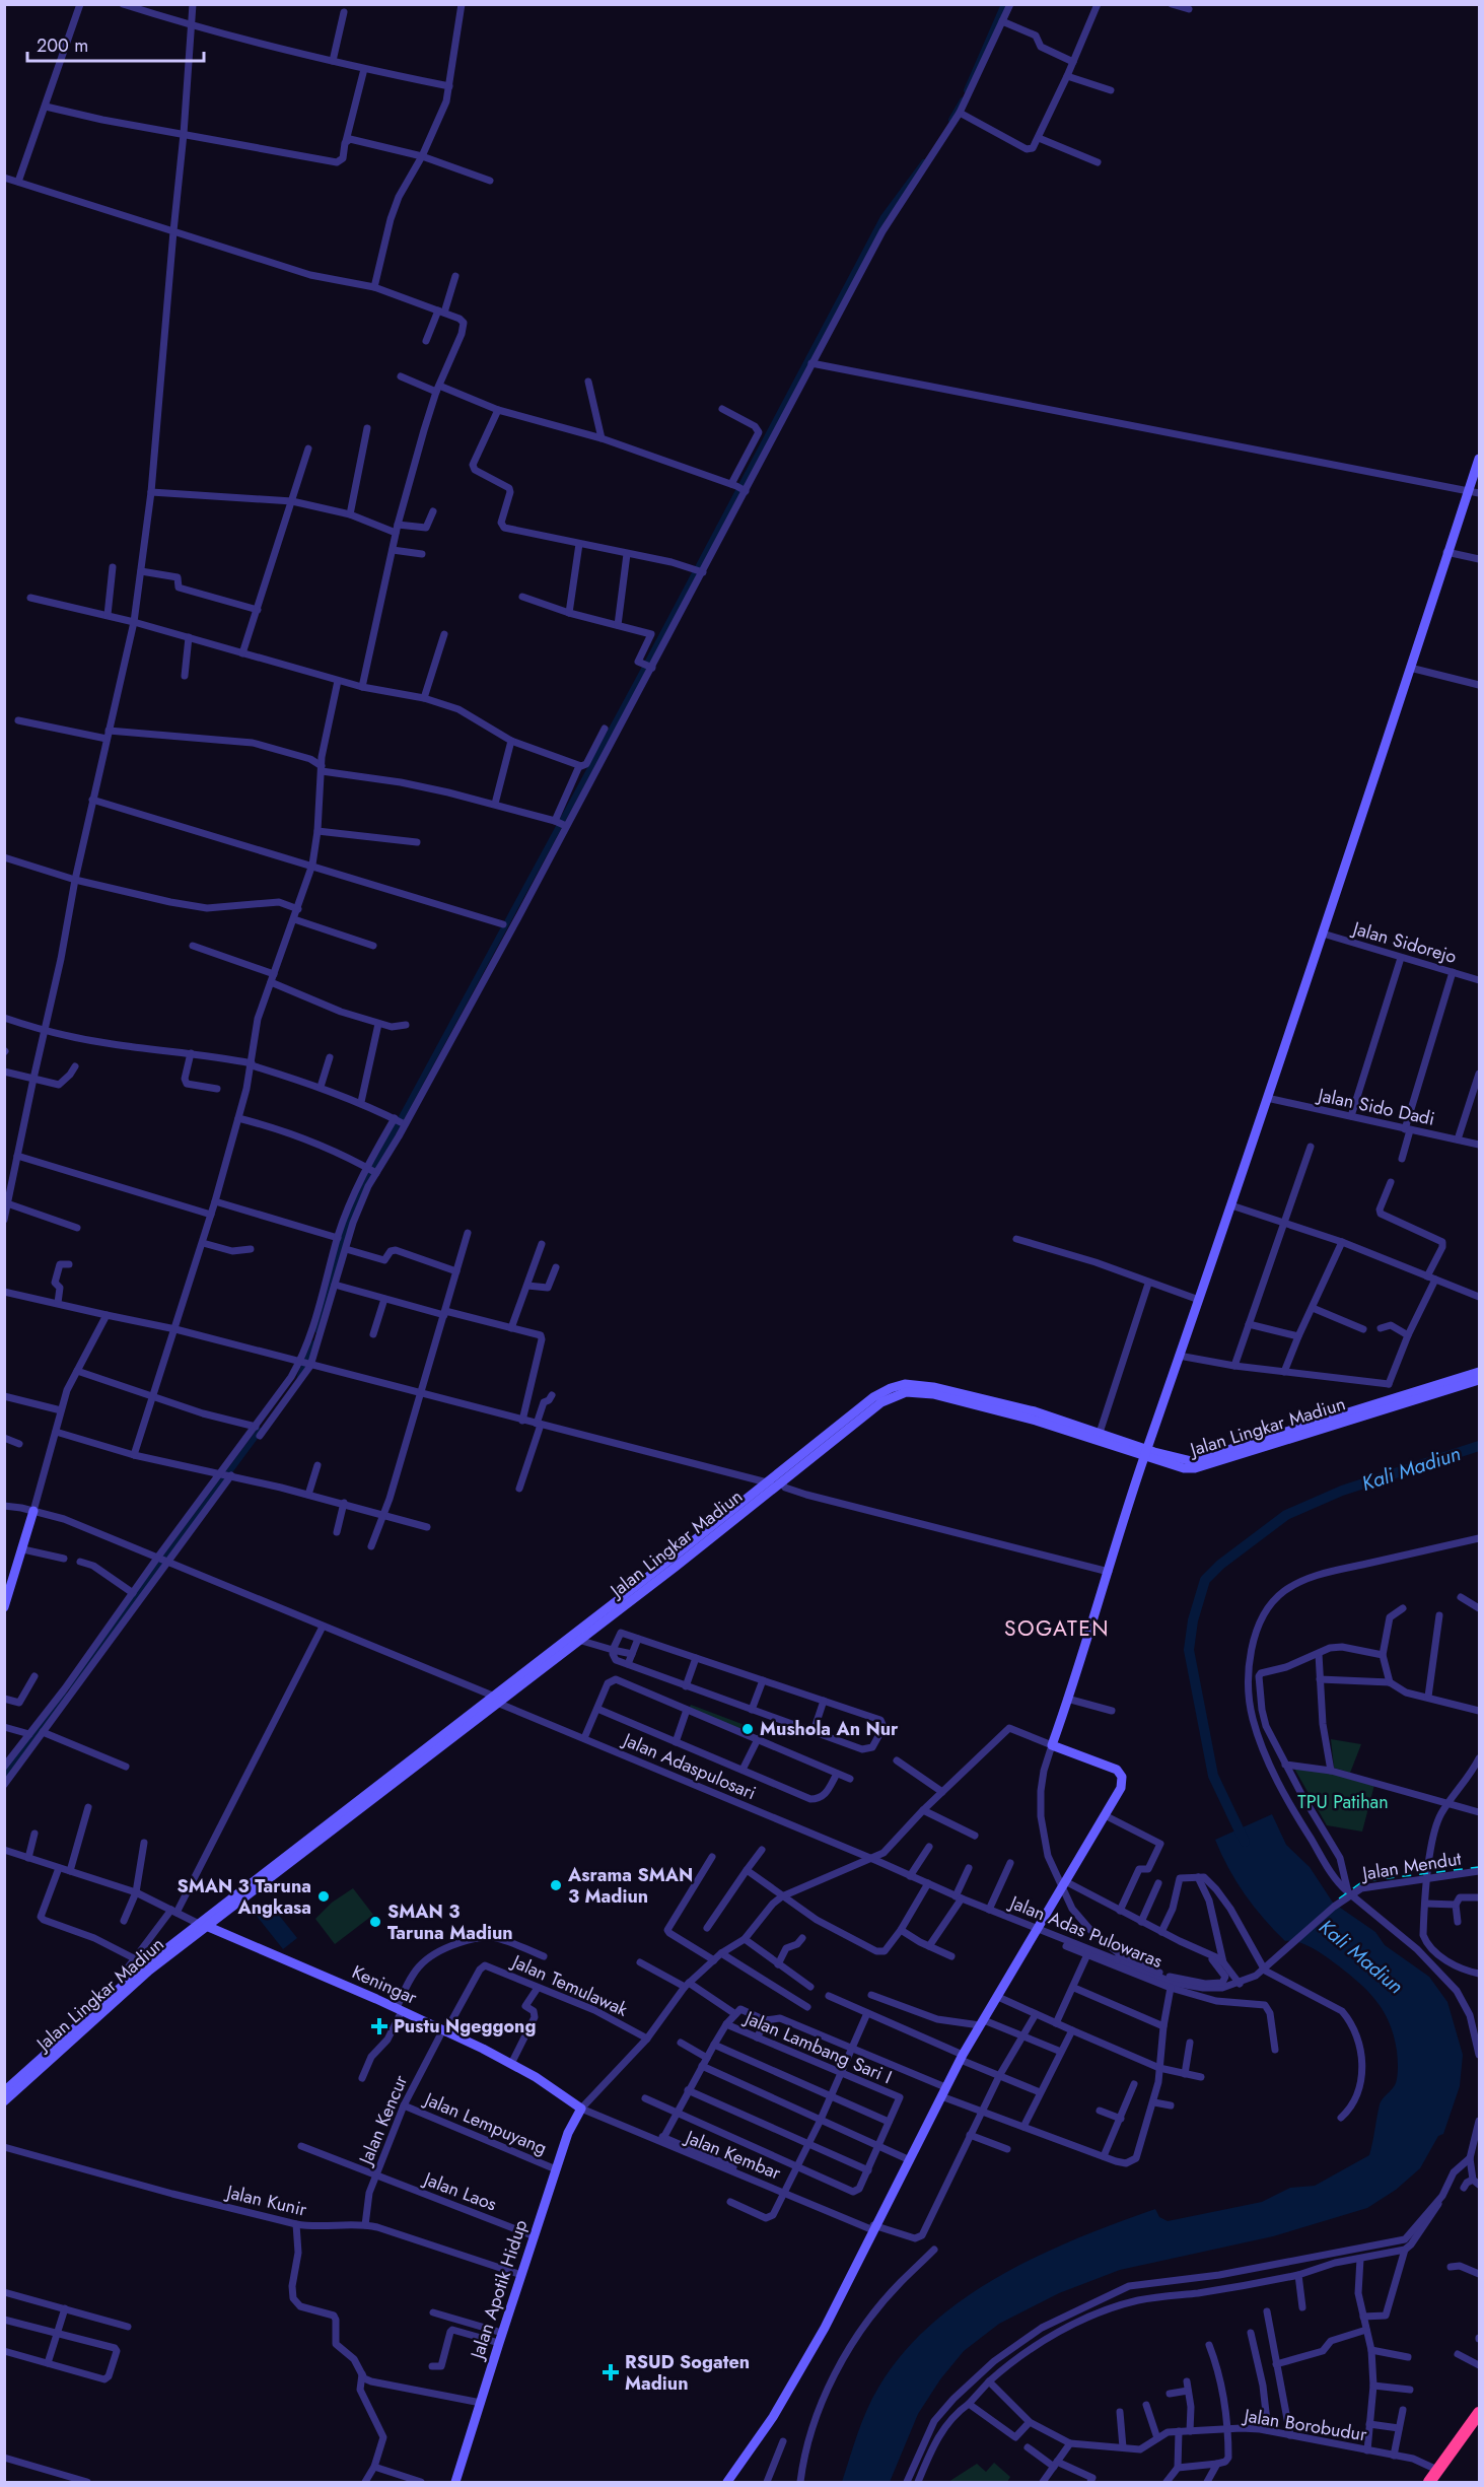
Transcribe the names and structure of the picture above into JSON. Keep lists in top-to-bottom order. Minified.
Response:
{"streets":{"main road":["Jalan Lingkar Madiun","Keningar","Jalan Apotik Hidup"],"street":["Jalan Sidorejo","Jalan Sido Dadi","Jalan Adaspulosari","Jalan Mendut","Jalan Adas Pulowaras","Jalan Temulawak","Jalan Lambang Sari I","Jalan Kencur","Jalan Lempuyang","Jalan Kembar","Jalan Laos","Jalan Kunir","Jalan Borobudur"]},"crossings":[["Jalan Lingkar Madiun","Jalan Adaspulosari"],["Jalan Lingkar Madiun","Keningar"],["Jalan Adaspulosari","Jalan Adas Pulowaras"],["Jalan Mendut","Jalan Adas Pulowaras"],["Keningar","Jalan Temulawak"],["Keningar","Jalan Kencur"],["Keningar","Jalan Kembar"],["Keningar","Jalan Apotik Hidup"],["Jalan Temulawak","Jalan Kencur"],["Jalan Kencur","Jalan Lempuyang"],["Jalan Kencur","Jalan Laos"],["Jalan Kencur","Jalan Kunir"],["Jalan Lempuyang","Jalan Apotik Hidup"],["Jalan Kembar","Jalan Apotik Hidup"],["Jalan Laos","Jalan Apotik Hidup"],["Jalan Kunir","Jalan Apotik Hidup"]],"districts":["SOGATEN"],"water":["Kali Madiun"],"parks":["TPU Patihan"],"places":{"other":["Mushola An Nur","Asrama SMAN 3 Madiun","SMAN 3 Taruna Angkasa","SMAN 3 Taruna Madiun"],"health":["Pustu Ngeggong","RSUD Sogaten Madiun"]},"scale_bar":"200 m"}
